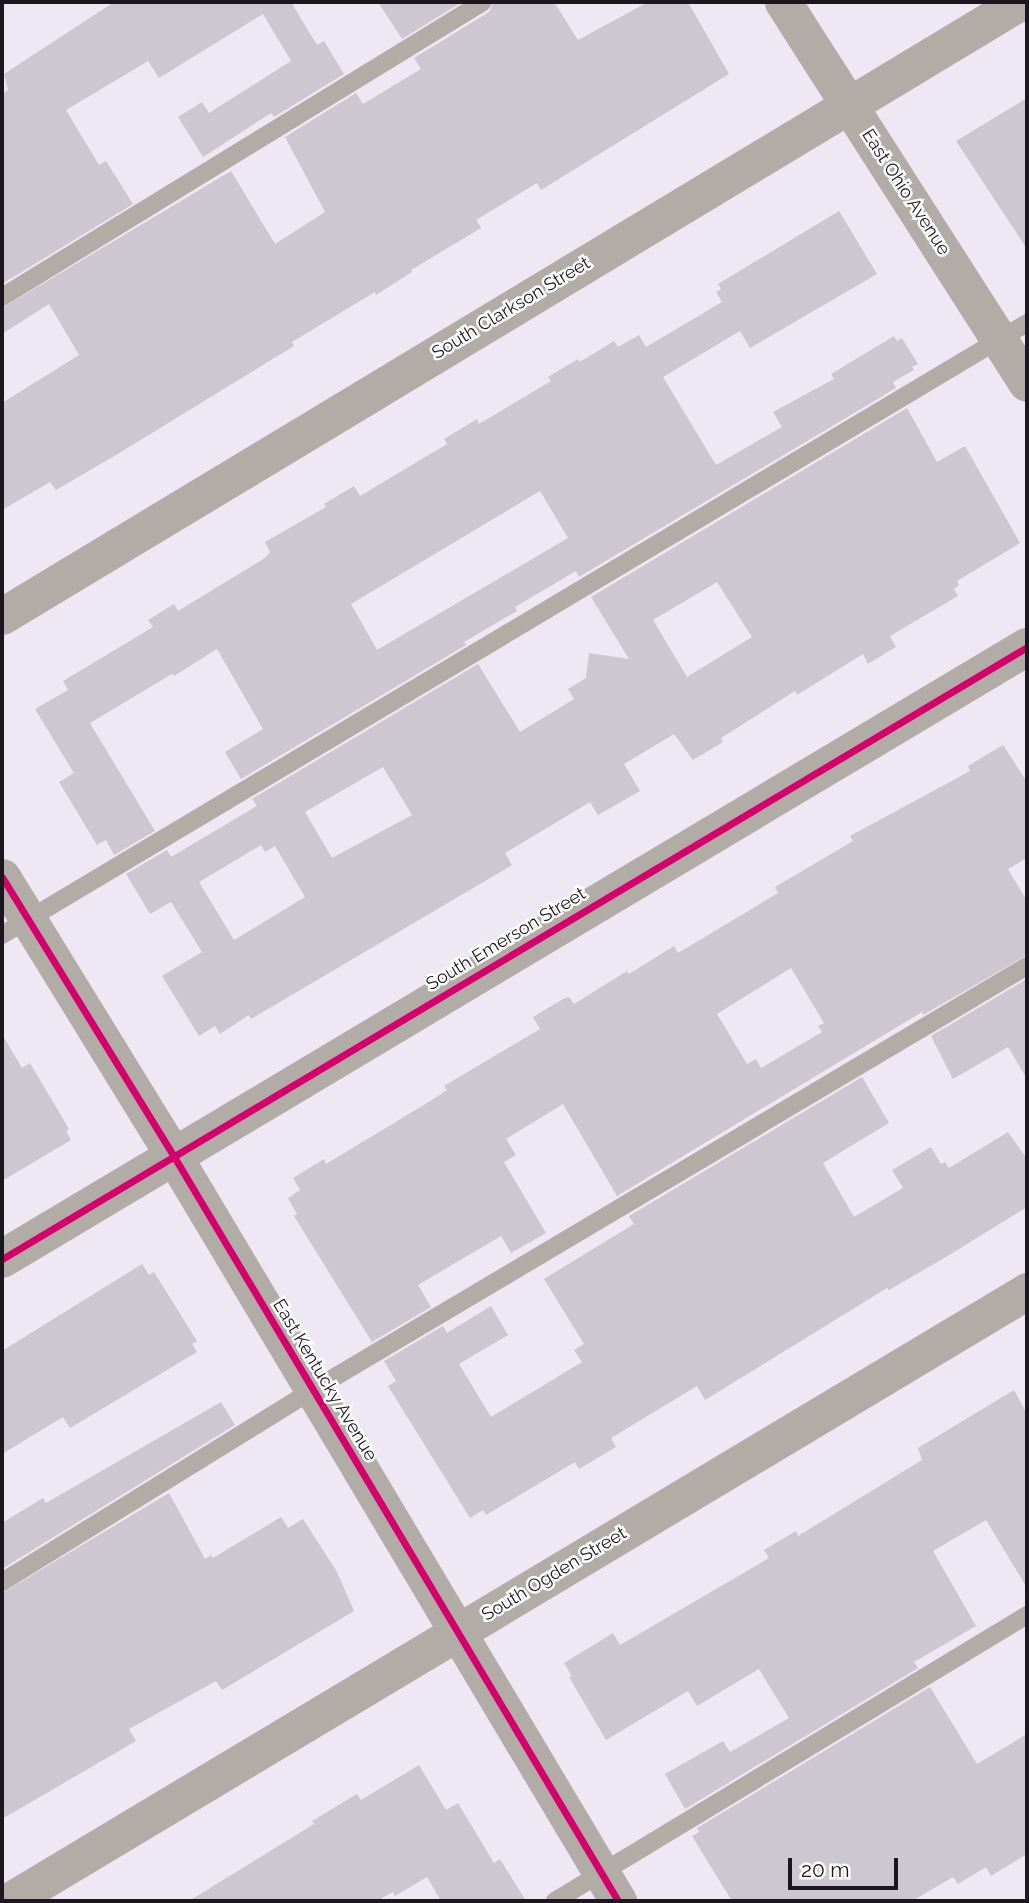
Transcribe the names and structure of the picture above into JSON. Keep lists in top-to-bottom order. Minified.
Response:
{"streets":{"street":["East Ohio Avenue","South Clarkson Street","South Emerson Street","East Kentucky Avenue","South Ogden Street"]},"crossings":[["East Ohio Avenue","South Clarkson Street"],["South Emerson Street","East Kentucky Avenue"],["East Kentucky Avenue","South Ogden Street"]],"scale_bar":"20 m"}
